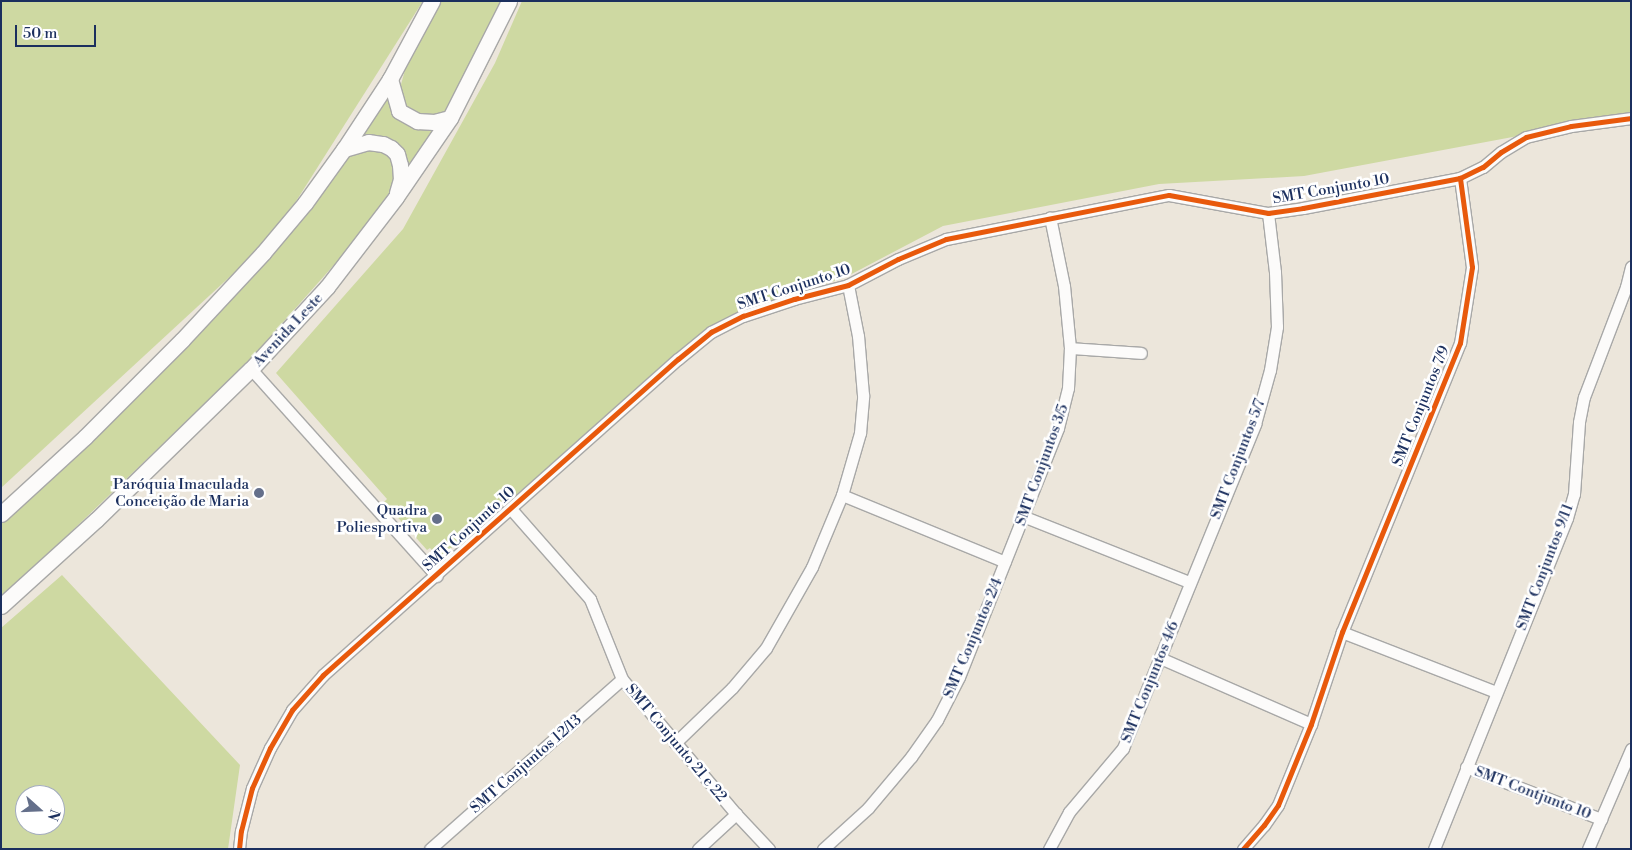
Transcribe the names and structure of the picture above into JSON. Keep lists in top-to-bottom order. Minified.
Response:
{"streets":{"main road":["Avenida Leste"],"street":["SMT Conjunto 10","SMT Conjuntos 7/9","SMT Conjuntos 5/7","SMT Conjuntos 3/5","SMT Conjuntos 9/11","SMT Conjuntos 2/4","SMT Conjuntos 4/6","SMT Conjunto 21 e 22","SMT Conjuntos 12/13","SMT Contjunto 10"]},"crossings":[["SMT Conjunto 10","SMT Conjuntos 7/9"],["SMT Conjunto 10","SMT Conjuntos 5/7"],["SMT Conjunto 10","SMT Conjuntos 3/5"],["SMT Conjunto 10","SMT Conjunto 21 e 22"],["SMT Conjuntos 5/7","SMT Conjuntos 4/6"],["SMT Conjuntos 3/5","SMT Conjuntos 2/4"],["SMT Conjuntos 9/11","SMT Contjunto 10"],["SMT Conjunto 21 e 22","SMT Conjuntos 12/13"]],"places":["Paróquia Imaculada Conceição de Maria","Quadra Poliesportiva"],"scale_bar":"50 m","north":"right"}
